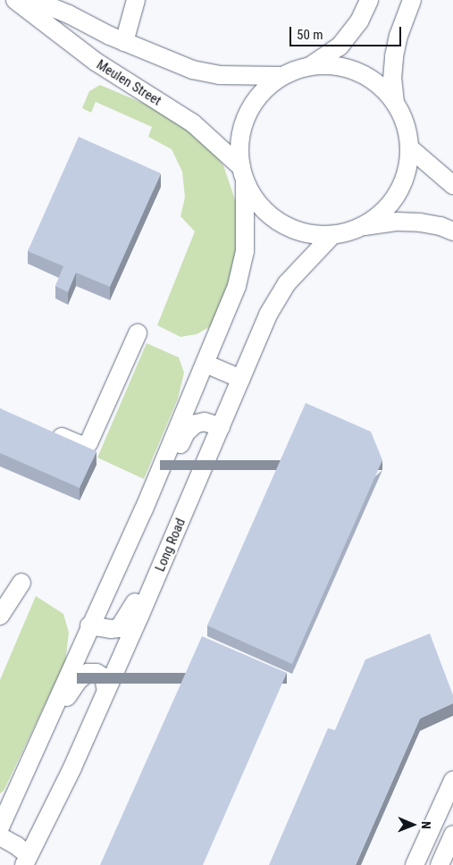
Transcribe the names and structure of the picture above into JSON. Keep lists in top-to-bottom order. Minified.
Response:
{"streets":{"street":["Meulen Street","Long Road"]},"scale_bar":"50 m","north":"right"}
